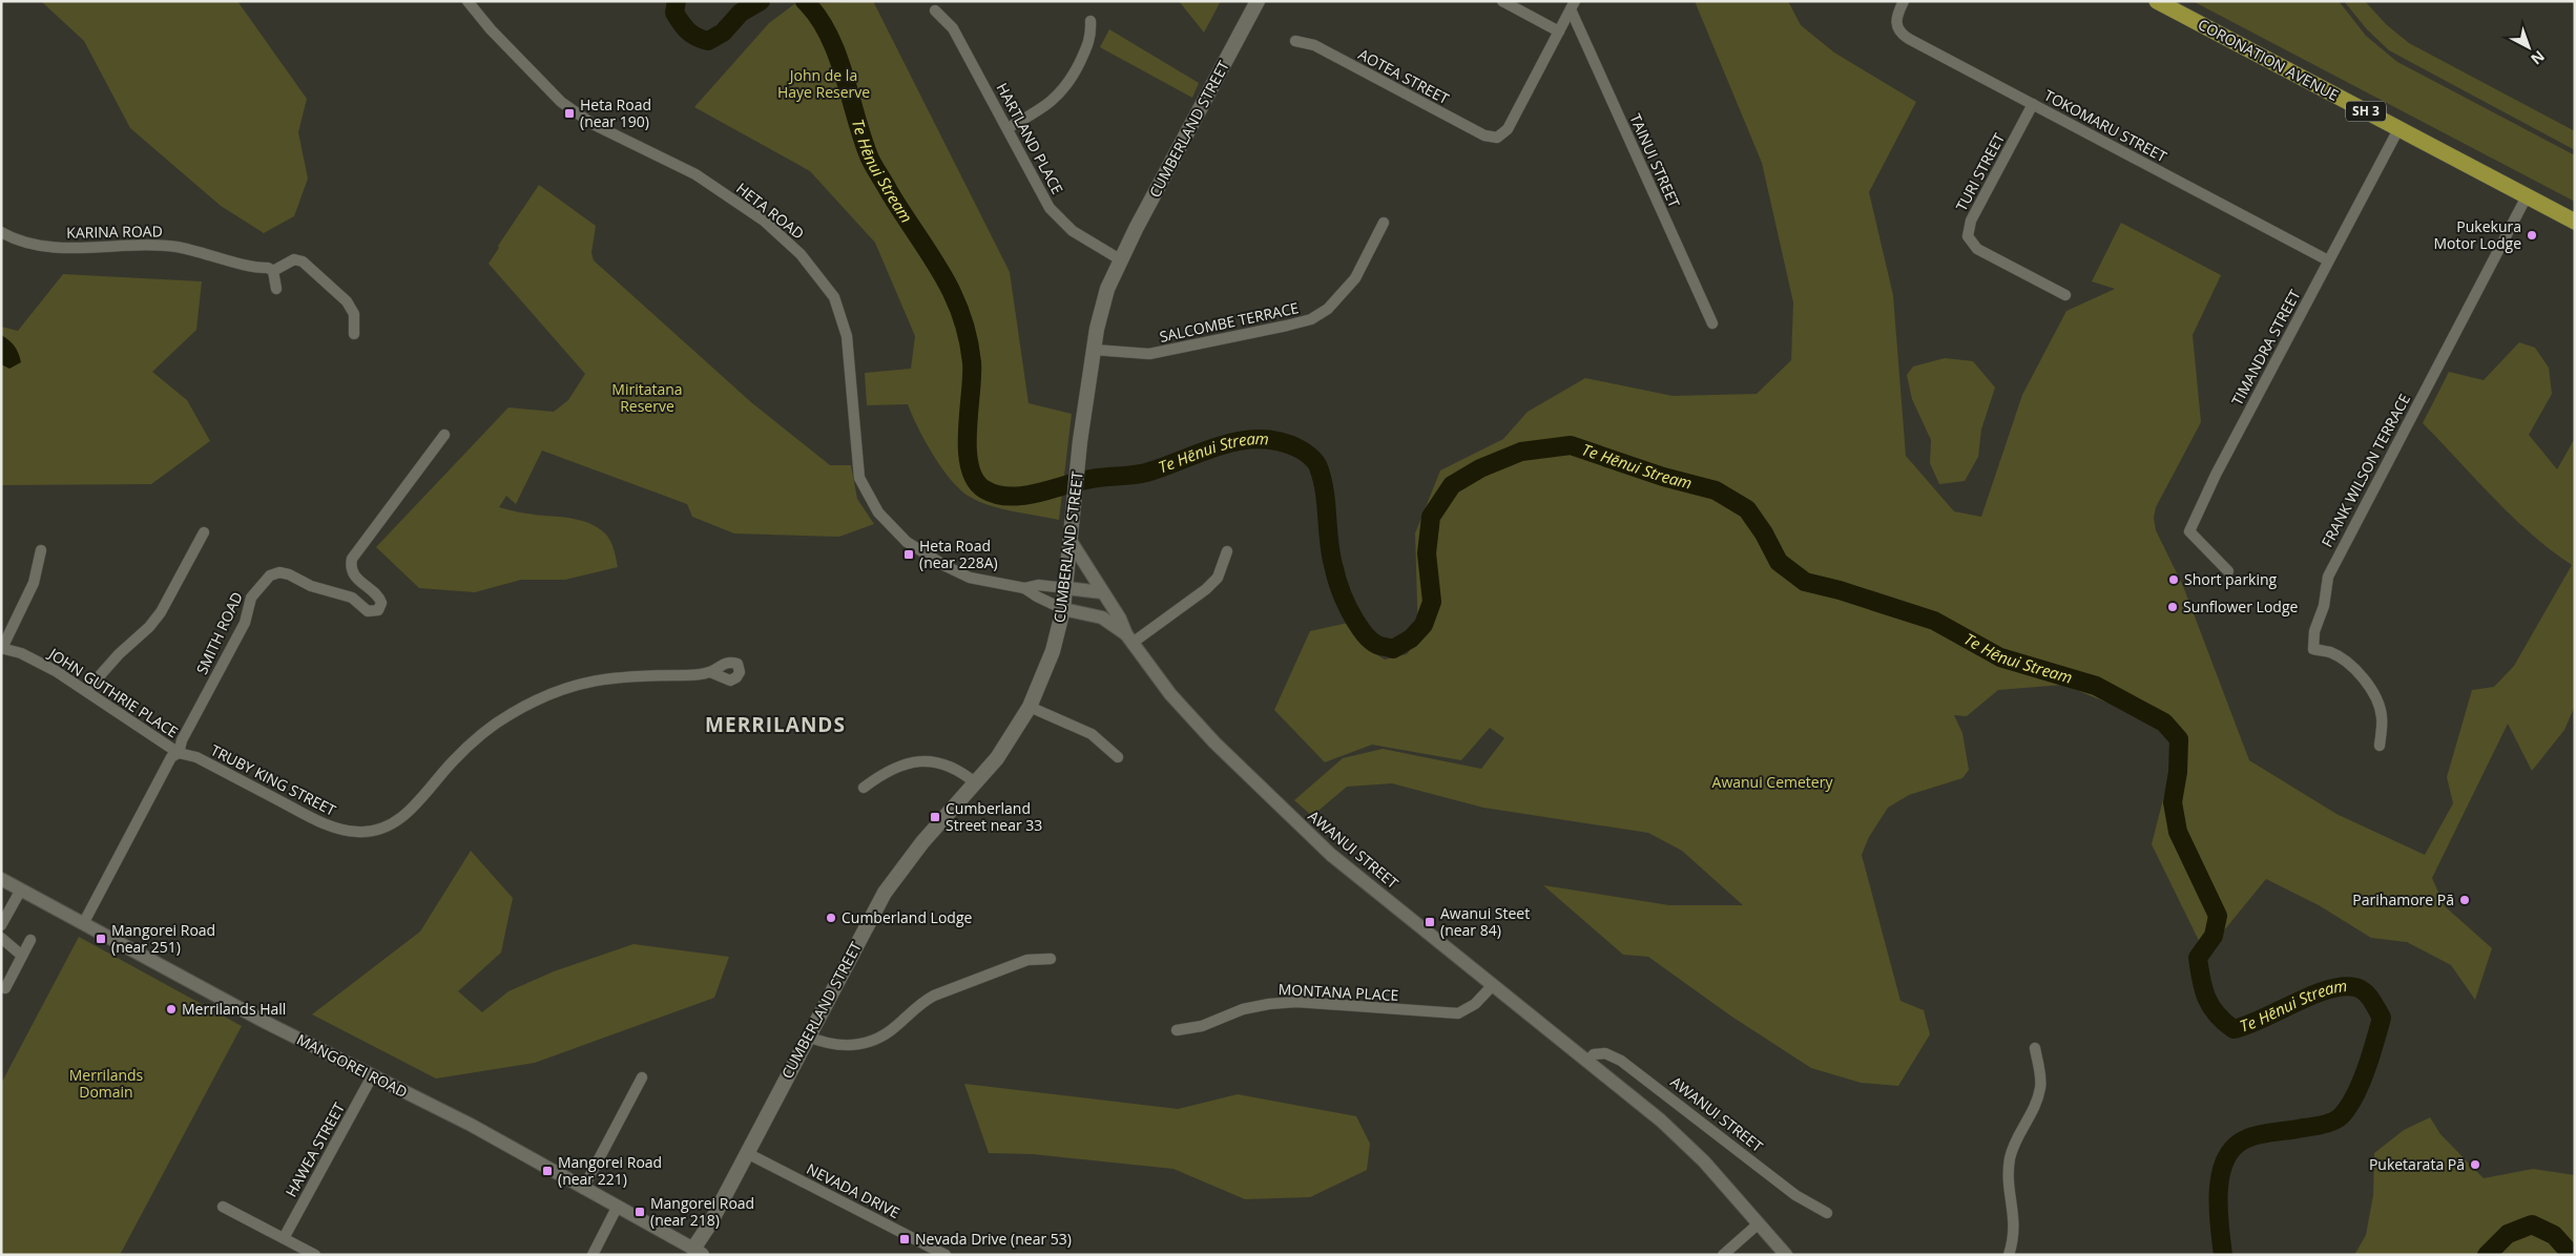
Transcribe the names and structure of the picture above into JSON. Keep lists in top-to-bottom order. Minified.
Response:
{"streets":{"highway":["CORONATION AVENUE","SH 3"],"main road":["CUMBERLAND STREET"],"street":["AOTEA STREET","TOKOMARU STREET","HARTLAND PLACE","TAINUI STREET","TURI STREET","HETA ROAD","KARINA ROAD","SALCOMBE TERRACE","TIMANDRA STREET","FRANK WILSON TERRACE","SMITH ROAD","JOHN GUTHRIE PLACE","TRUBY KING STREET","AWANUI STREET","MONTANA PLACE","MANGOREI ROAD","HAWEA STREET","NEVADA DRIVE"]},"crossings":[["CORONATION AVENUE","TIMANDRA STREET"],["CORONATION AVENUE","FRANK WILSON TERRACE"],["TOKOMARU STREET","TURI STREET"],["TOKOMARU STREET","TIMANDRA STREET"],["CUMBERLAND STREET","HARTLAND PLACE"],["CUMBERLAND STREET","HETA ROAD"],["CUMBERLAND STREET","SALCOMBE TERRACE"],["CUMBERLAND STREET","AWANUI STREET"],["CUMBERLAND STREET","MANGOREI ROAD"],["CUMBERLAND STREET","NEVADA DRIVE"],["HETA ROAD","AWANUI STREET"],["SMITH ROAD","JOHN GUTHRIE PLACE"],["SMITH ROAD","TRUBY KING STREET"],["SMITH ROAD","MANGOREI ROAD"],["JOHN GUTHRIE PLACE","TRUBY KING STREET"],["AWANUI STREET","MONTANA PLACE"],["MANGOREI ROAD","HAWEA STREET"]],"districts":["MERRILANDS"],"water":["Te Hēnui Stream"],"parks":["John de la Haye Reserve","Miritatana Reserve","Awanui Cemetery","Merrilands Domain"],"places":{"transit":["Heta Road (near 190)","Heta Road (near 228A)","Cumberland Street near 33","Awanui Steet (near 84)","Mangorei Road (near 251)","Mangorei Road (near 221)","Mangorei Road (near 218)","Nevada Drive (near 53)"],"other":["Pukekura Motor Lodge","Short parking","Sunflower Lodge","Parihamore Pā","Cumberland Lodge","Merrilands Hall","Puketarata Pā"]},"north":"bottom right"}
